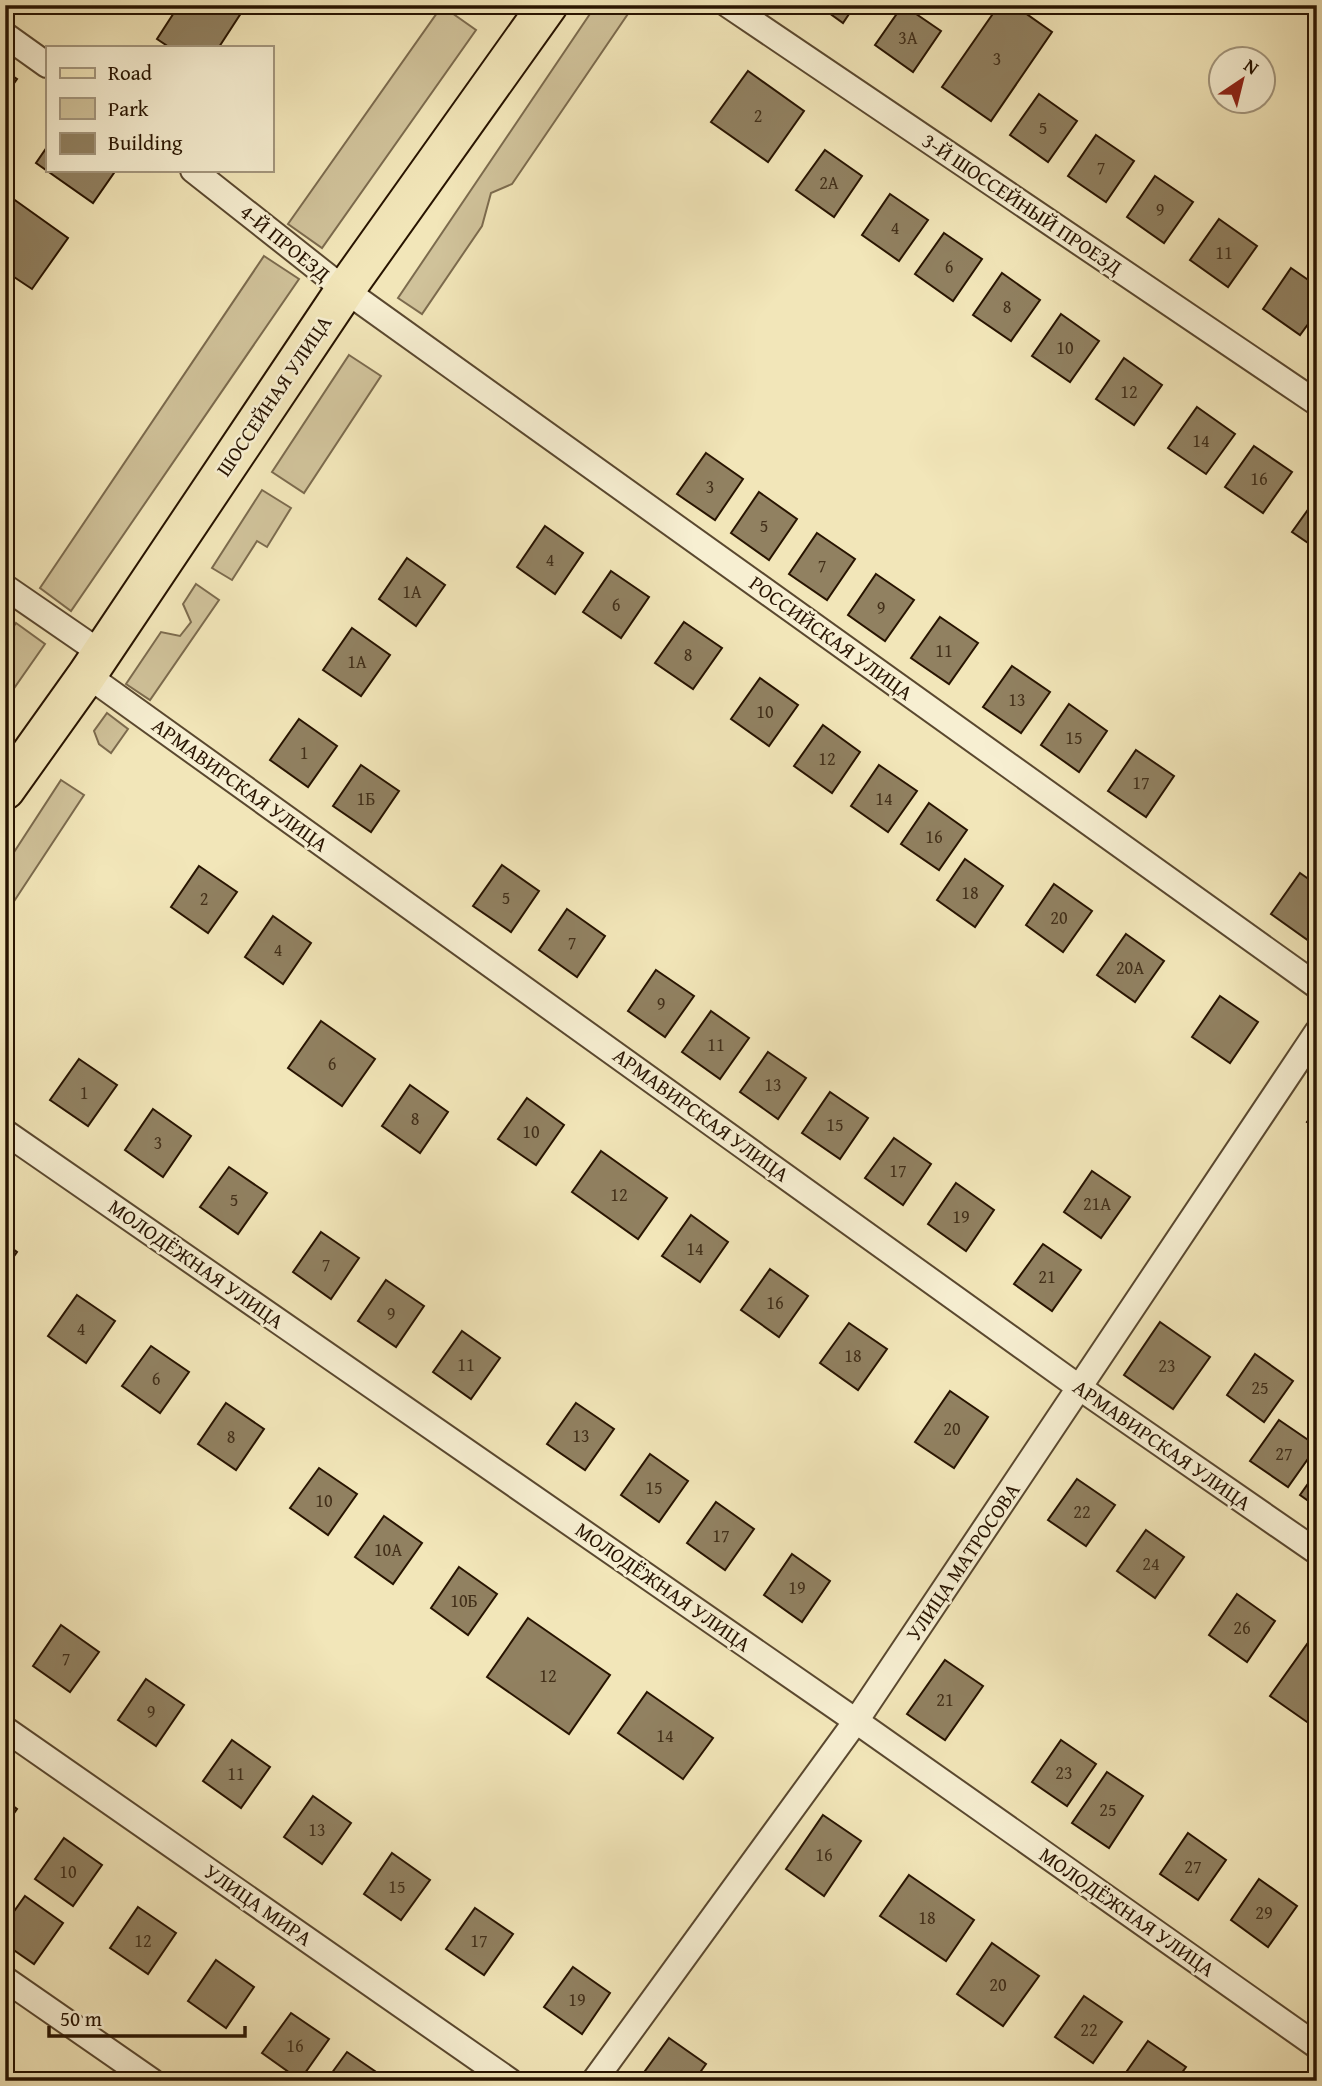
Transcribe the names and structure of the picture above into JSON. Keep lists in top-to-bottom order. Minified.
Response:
{"streets":{"main road":["ШОССЕЙНАЯ УЛИЦА"],"street":["3-Й ШОССЕЙНЫЙ ПРОЕЗД","4-Й ПРОЕЗД","РОССИЙСКАЯ УЛИЦА","АРМАВИРСКАЯ УЛИЦА","МОЛОДЁЖНАЯ УЛИЦА","УЛИЦА МАТРОСОВА","УЛИЦА МИРА"]},"crossings":[["4-Й ПРОЕЗД","ШОССЕЙНАЯ УЛИЦА"],["4-Й ПРОЕЗД","РОССИЙСКАЯ УЛИЦА"],["ШОССЕЙНАЯ УЛИЦА","РОССИЙСКАЯ УЛИЦА"],["ШОССЕЙНАЯ УЛИЦА","АРМАВИРСКАЯ УЛИЦА"],["АРМАВИРСКАЯ УЛИЦА","УЛИЦА МАТРОСОВА"],["МОЛОДЁЖНАЯ УЛИЦА","УЛИЦА МАТРОСОВА"]],"house_numbers":["3А","3","2","5","7","2А","9","4","11","6","8","10","12","14","16","3","5","4","7","1А","6","9","11","8","1А","13","10","15","1","12","17","1Б","14","16","18","5","2","20","7","4","20А","9","11","6","13","1","8","15","10","3","17","12","5","21А","19","14","7","21","16","9","4","18","11","23","6","25","20","13","8","27","15","10","22","17","10А","24","19","10Б","26","7","12","21","9","14","23","11","25","13","16","27","10","15","29","18","12","17","20","19","22","16"],"legend":["Road","Park","Building"],"scale_bar":"50 m","north":"top right"}
